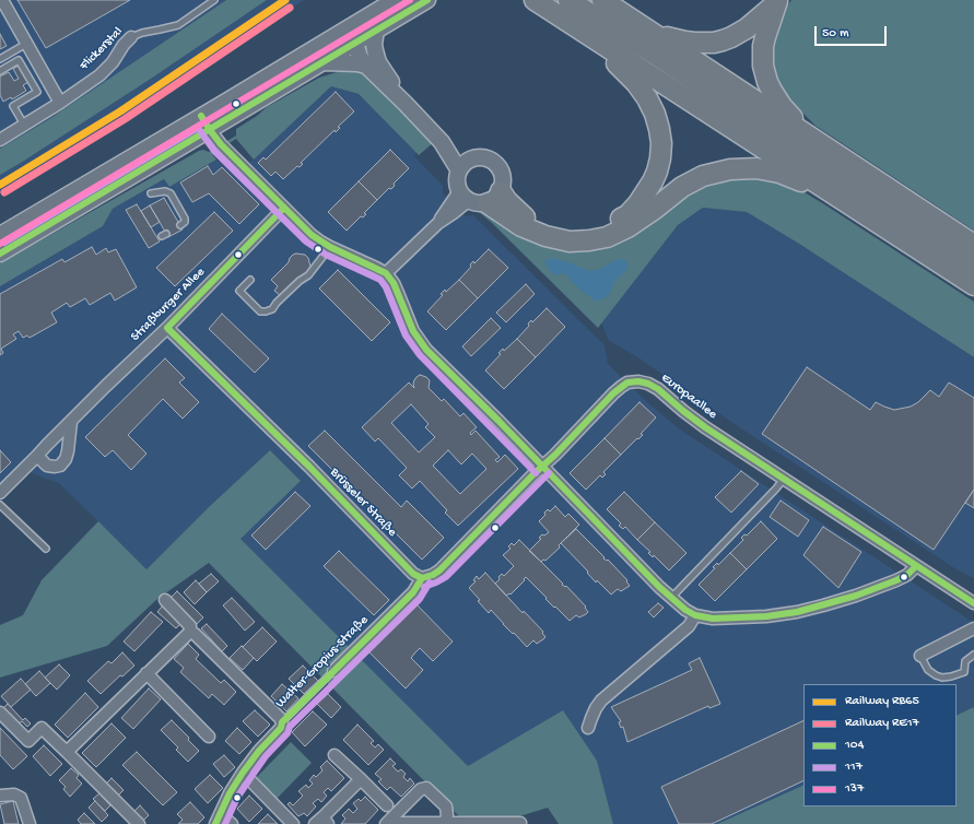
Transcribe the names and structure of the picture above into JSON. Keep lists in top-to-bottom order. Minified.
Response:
{"streets":{"street":["Flickerstal","Straßburger Allee","Europaallee","Brüsseler Straße","Walter-Gropius-Straße"]},"crossings":[["Straßburger Allee","Brüsseler Straße"],["Brüsseler Straße","Walter-Gropius-Straße"]],"lines":["rail line RB65","transit line 104","transit line 137","rail line RE17","transit line 117"],"legend":["Railway RB65","Railway RE17","104","117","137"],"scale_bar":"50 m"}
